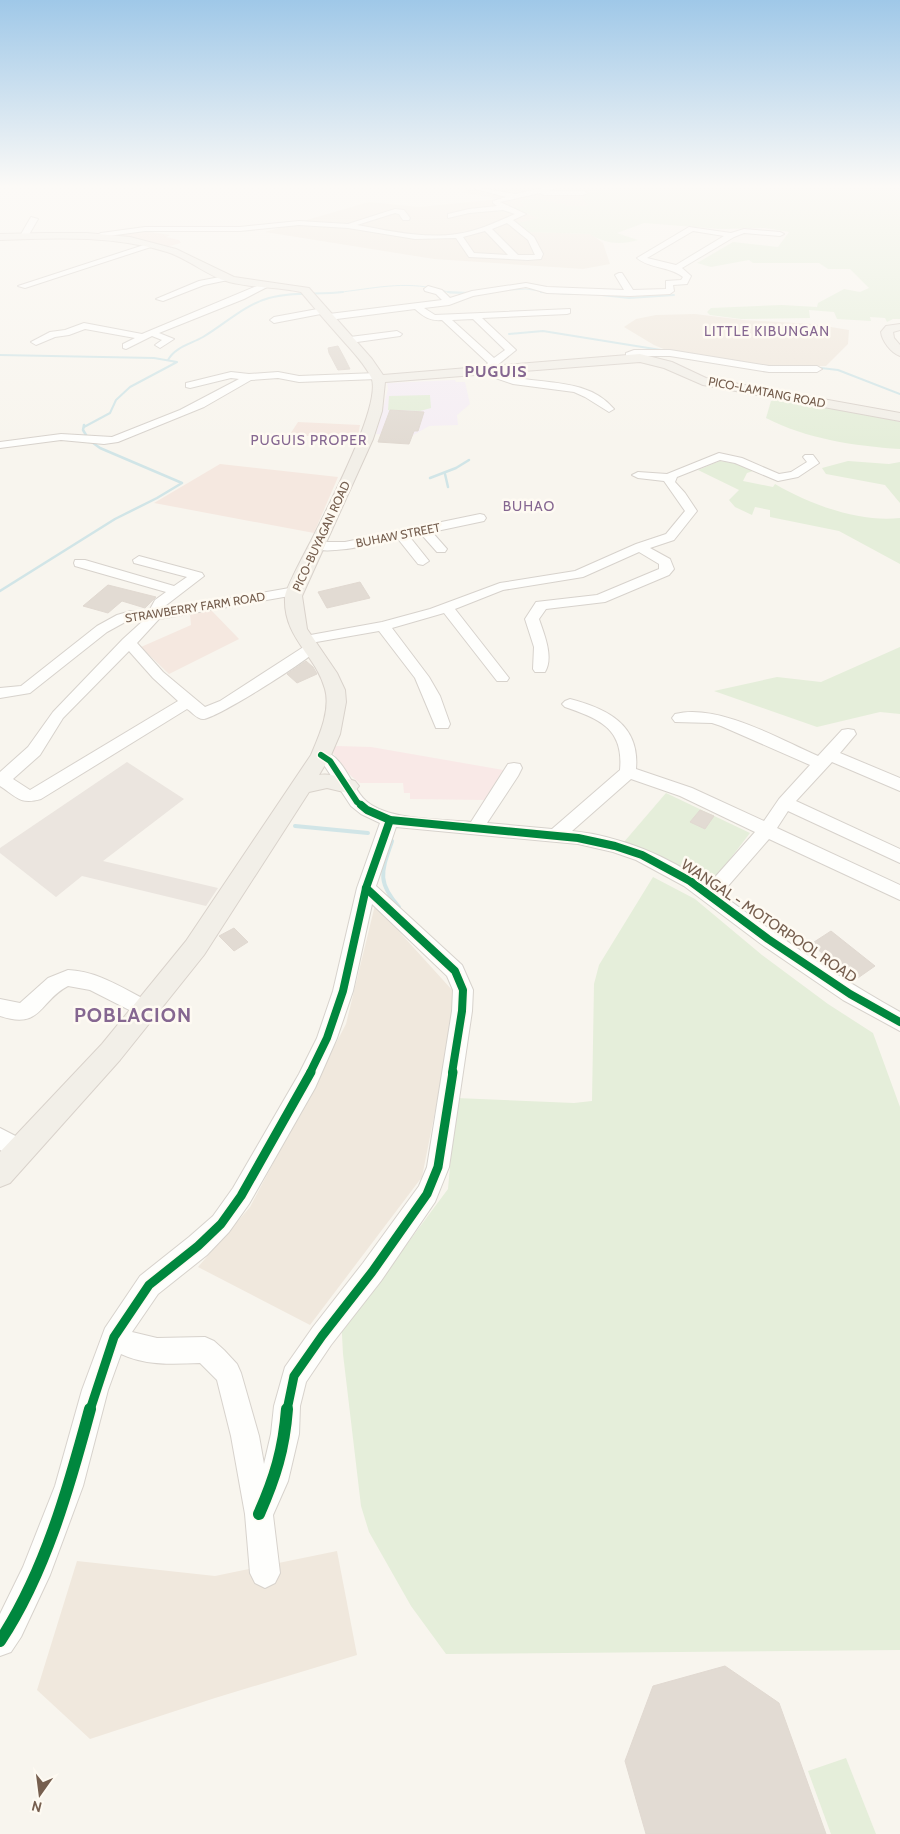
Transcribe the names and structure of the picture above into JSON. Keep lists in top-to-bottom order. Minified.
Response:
{"streets":{"main road":["PICO-LAMTANG ROAD","PICO-BUYAGAN ROAD"],"street":["BUHAW STREET","STRAWBERRY FARM ROAD","WANGAL - MOTORPOOL ROAD"]},"crossings":[["PICO-LAMTANG ROAD","PICO-BUYAGAN ROAD"],["BUHAW STREET","PICO-BUYAGAN ROAD"],["PICO-BUYAGAN ROAD","STRAWBERRY FARM ROAD"],["PICO-BUYAGAN ROAD","WANGAL - MOTORPOOL ROAD"]],"districts":["LITTLE KIBUNGAN","PUGUIS","PUGUIS PROPER","BUHAO","POBLACION"],"north":"bottom"}
